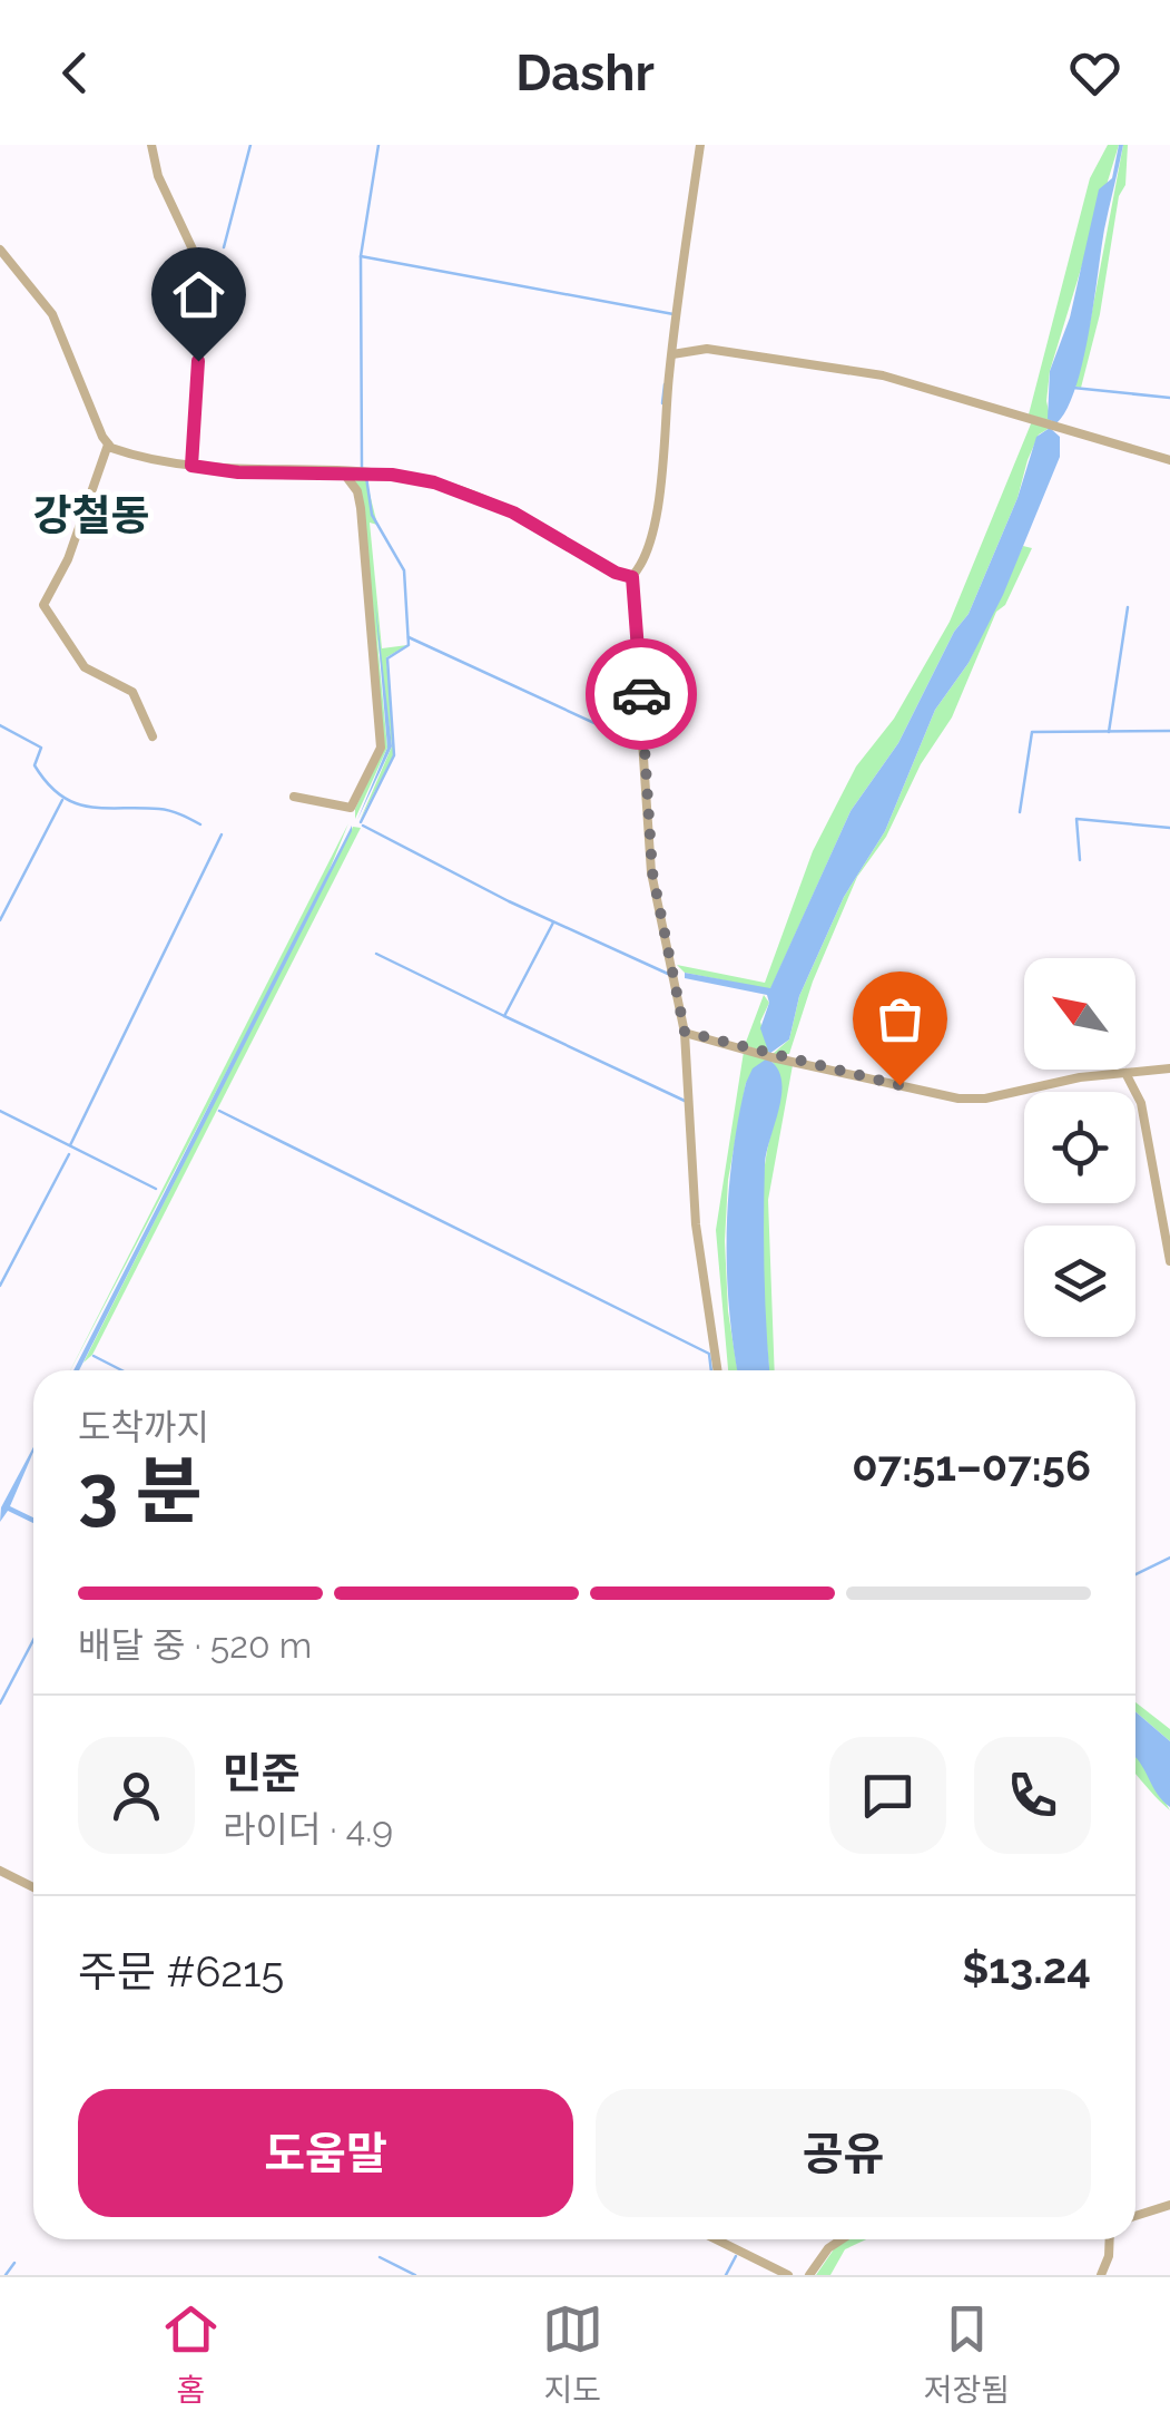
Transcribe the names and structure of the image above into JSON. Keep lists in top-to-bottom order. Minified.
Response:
{"districts":["강철동"],"north":"top left","page":{"header":"Dashr","heading":["3 분","도착까지","07:51–07:56"],"panel":["민준","라이더 · 4.9","주문 #6215","$13.24"],"bar":"배달 중 · 520 m","buttons":["도움말","공유"],"tabs":["홈","지도","저장됨"]}}
